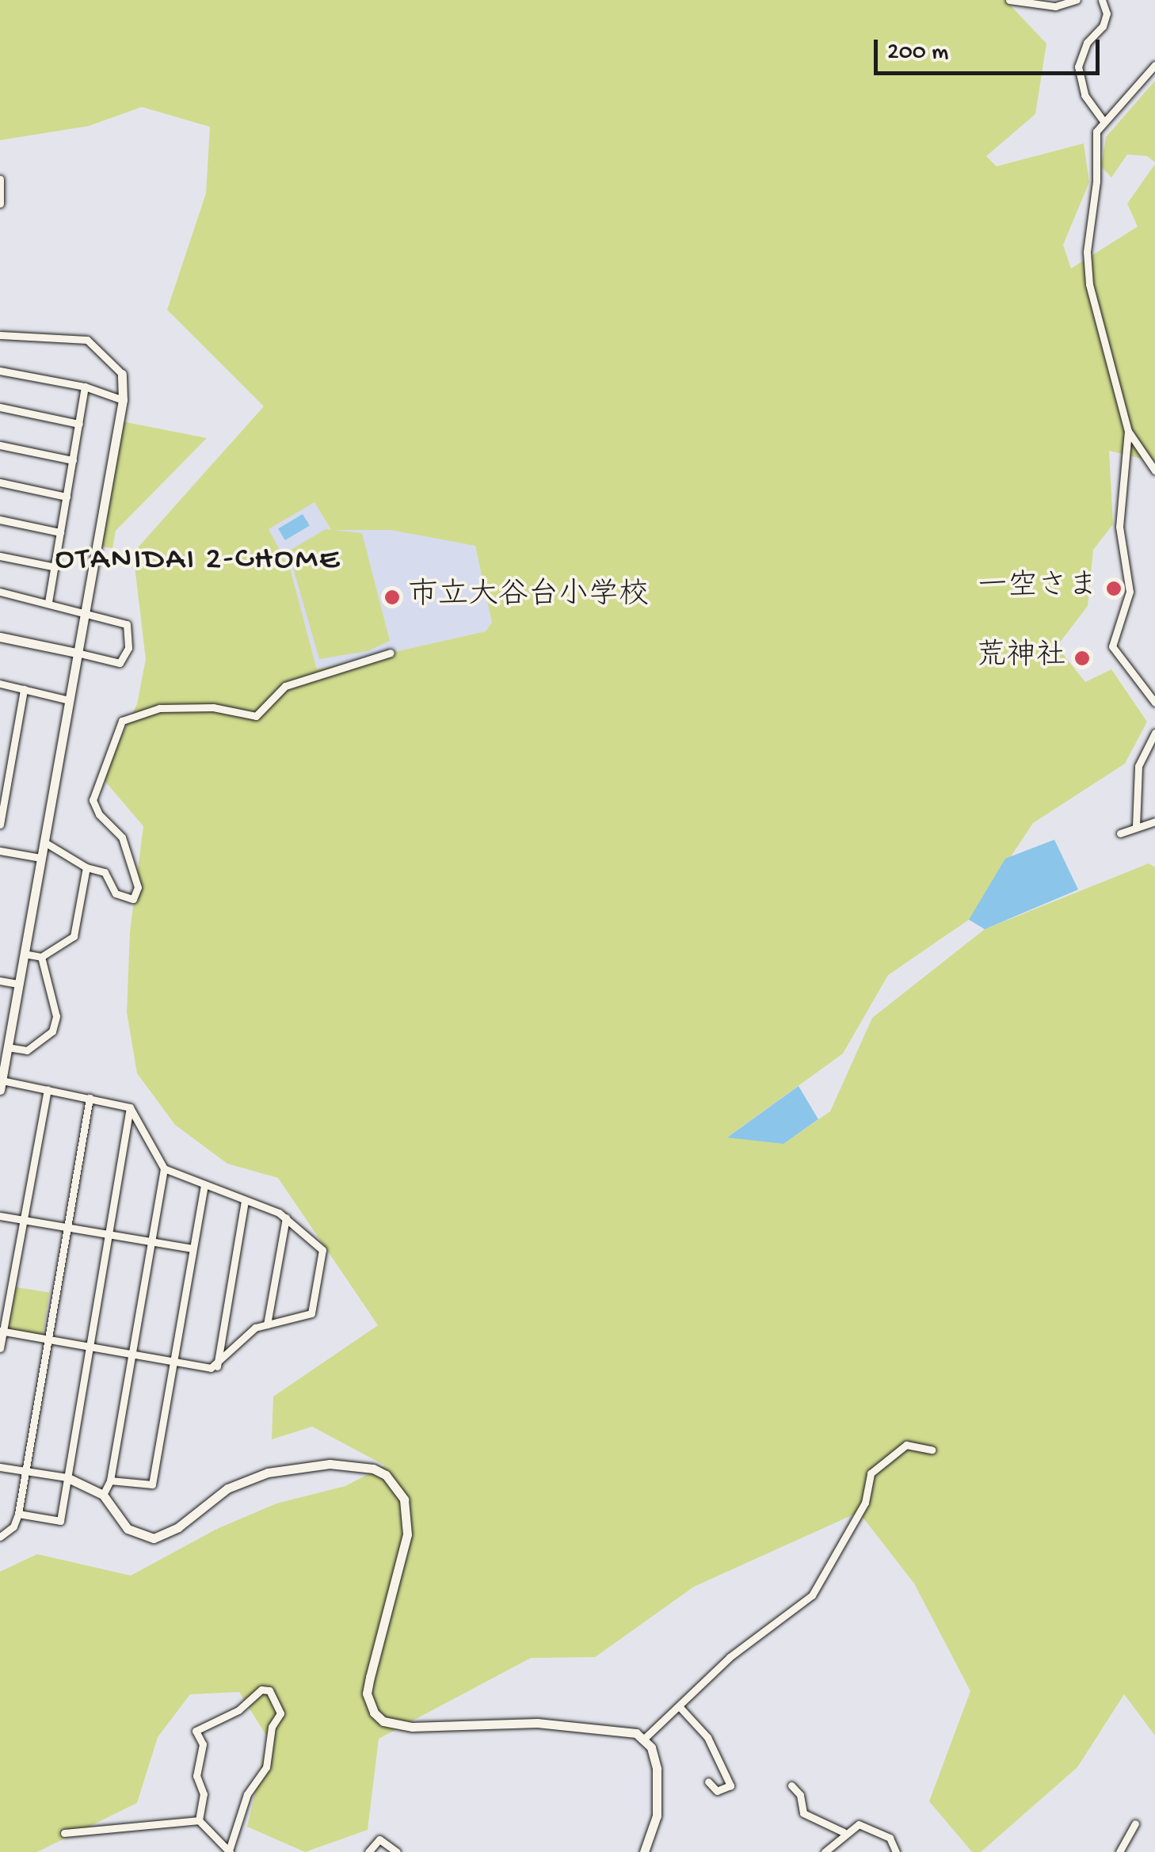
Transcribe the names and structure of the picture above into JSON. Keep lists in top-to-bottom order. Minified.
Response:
{"districts":["OTANIDAI 2-CHOME"],"places":["一空さま","市立大谷台小学校","荒神社"],"scale_bar":"200 m"}
